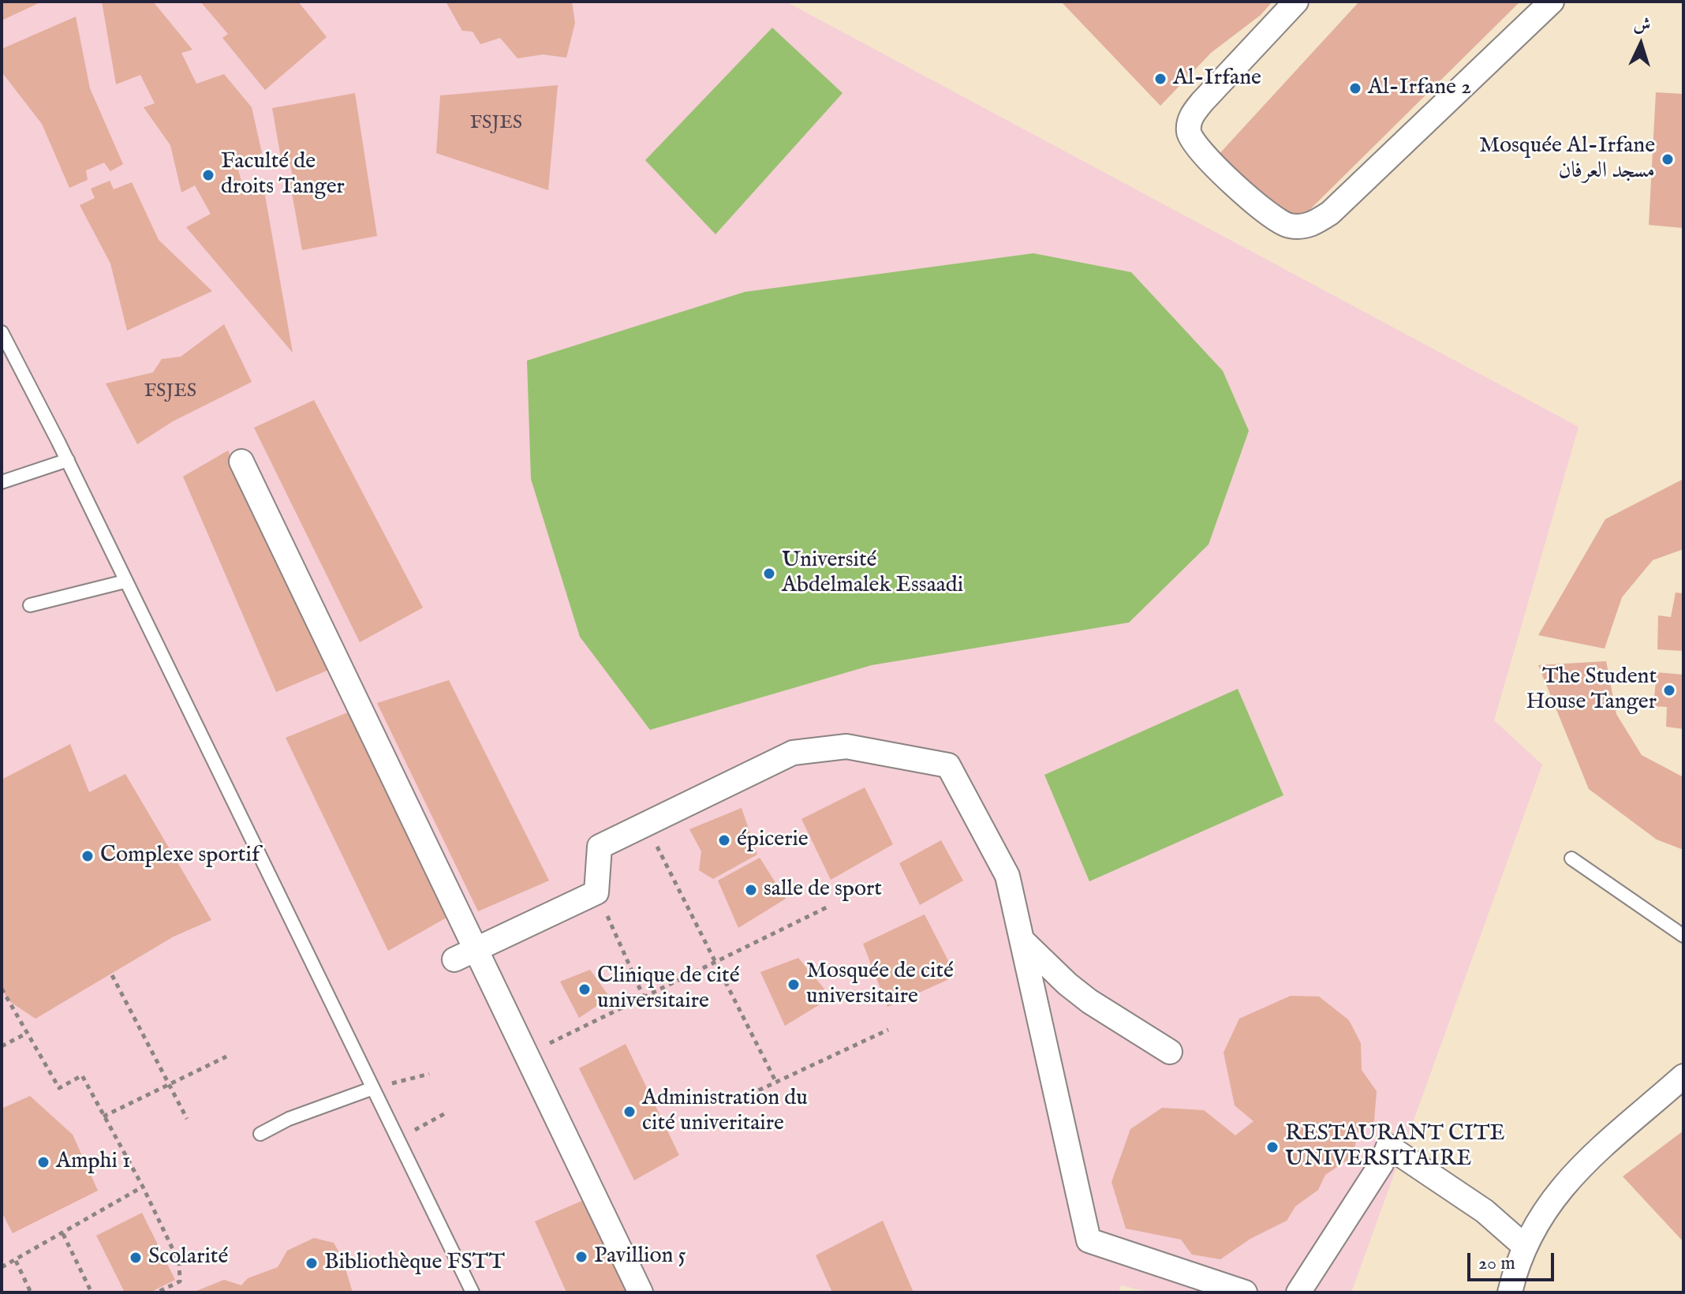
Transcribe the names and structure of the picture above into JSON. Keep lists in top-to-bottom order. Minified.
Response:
{"places":["Al-Irfane","Al-Irfane 2","Mosquée Al-Irfane مسجد العرفان","Faculté de droits Tanger","Université Abdelmalek Essaadi","The Student House Tanger","épicerie","Complexe sportif","salle de sport","Mosquée de cité universitaire","Clinique de cité universitaire","Administration du cité univeritaire","RESTAURANT CITE UNIVERSITAIRE","Amphi 1","Pavillion 5","Scolarité","Bibliothèque FSTT"],"house_numbers":["FSJES","FSJES"],"scale_bar":"20 m","north":"top"}
